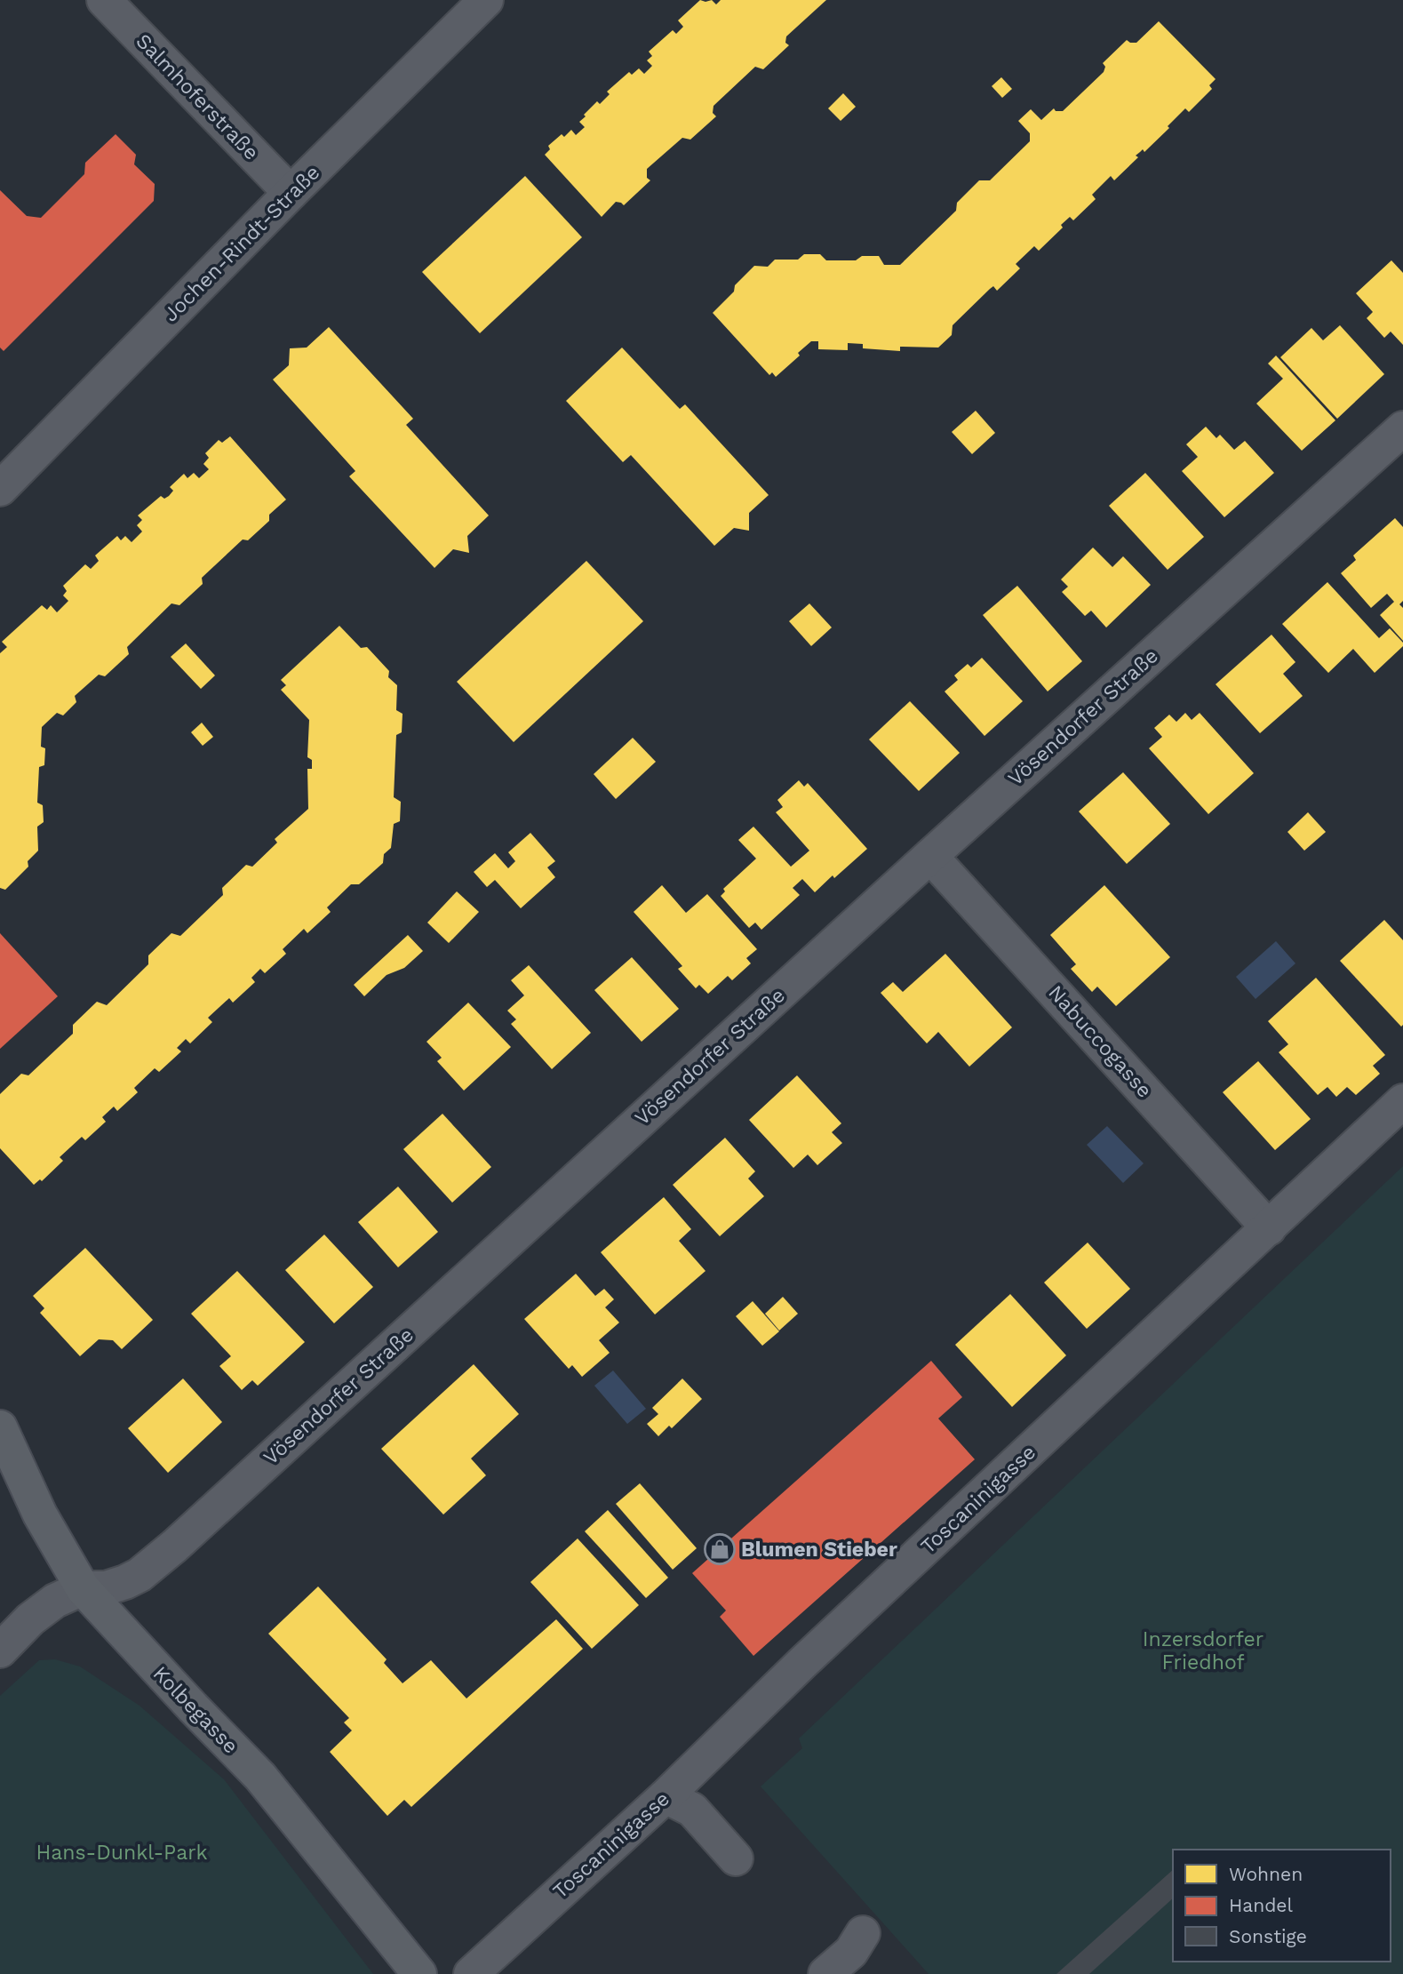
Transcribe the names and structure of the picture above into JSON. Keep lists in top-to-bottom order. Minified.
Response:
{"streets":{"main road":["Kolbegasse"],"street":["Salmhoferstraße","Jochen-Rindt-Straße","Vösendorfer Straße","Nabuccogasse","Toscaninigasse"]},"crossings":[["Salmhoferstraße","Jochen-Rindt-Straße"],["Vösendorfer Straße","Nabuccogasse"],["Vösendorfer Straße","Kolbegasse"],["Nabuccogasse","Toscaninigasse"]],"parks":["Inzersdorfer Friedhof","Hans-Dunkl-Park"],"places":{"shop":["Blumen Stieber"]},"legend":["Wohnen","Handel","Sonstige"]}
